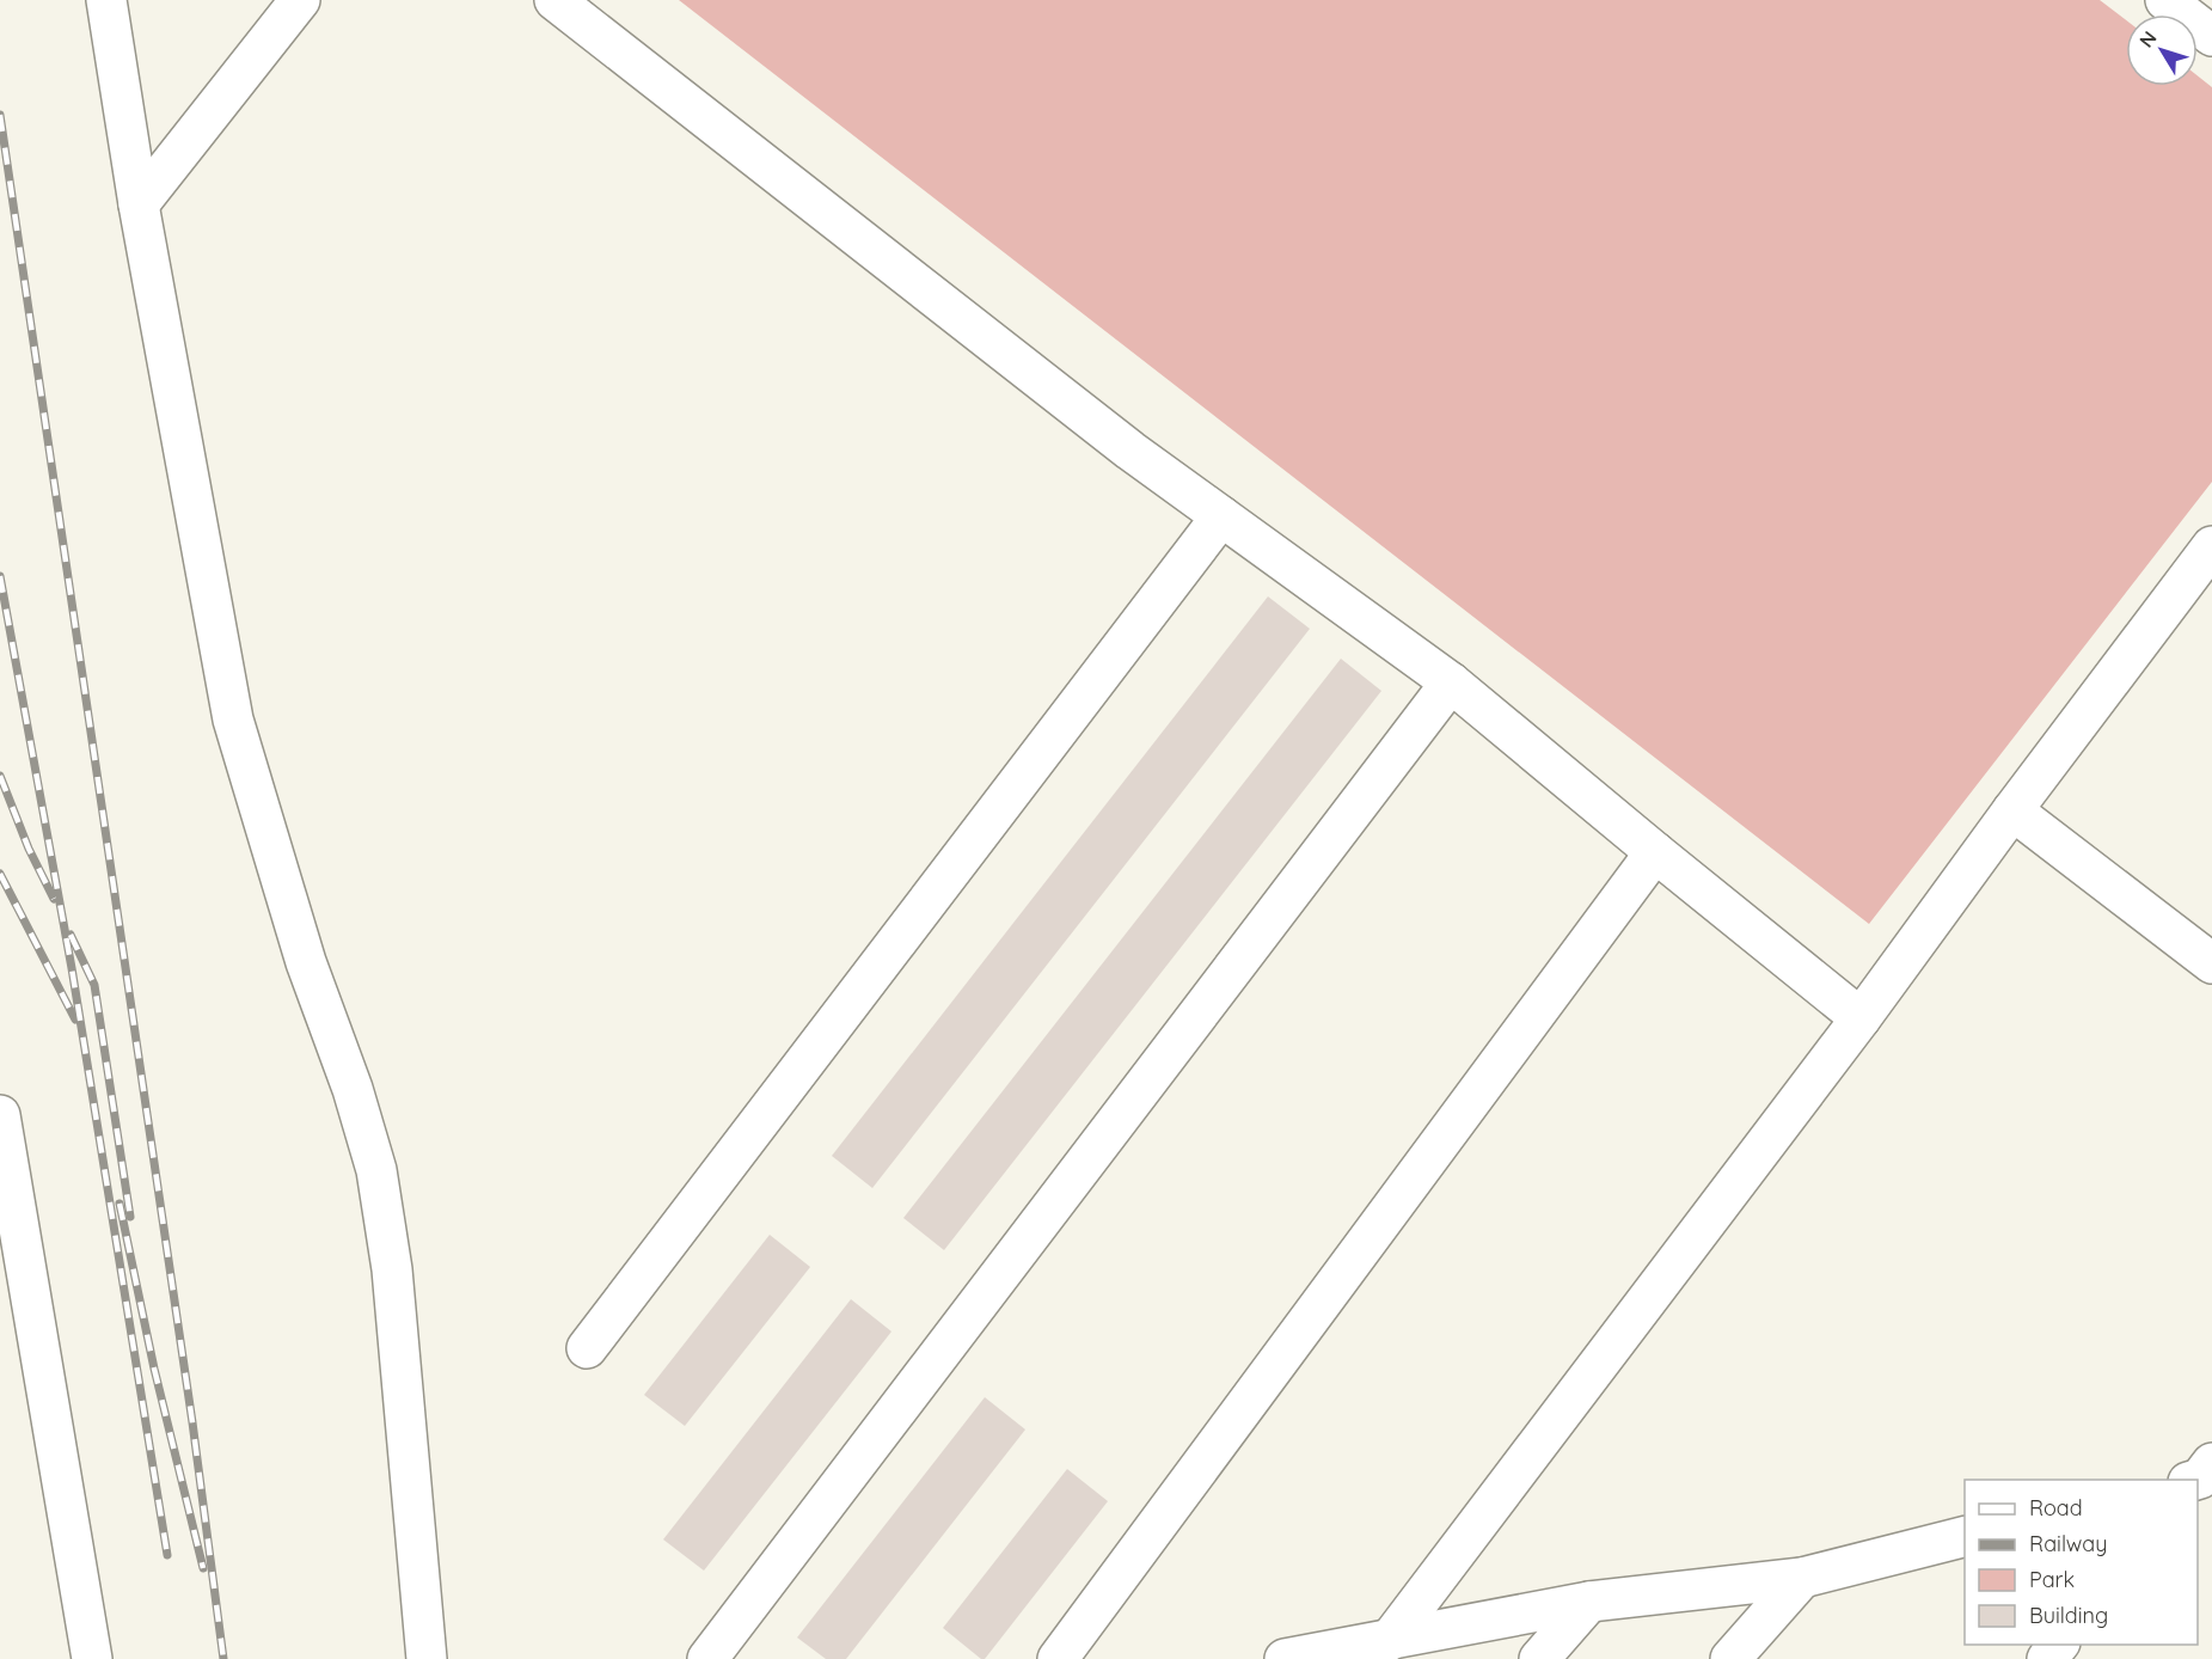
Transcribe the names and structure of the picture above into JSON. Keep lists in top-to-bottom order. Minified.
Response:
{"legend":["Road","Railway","Park","Building"],"north":"top left"}
